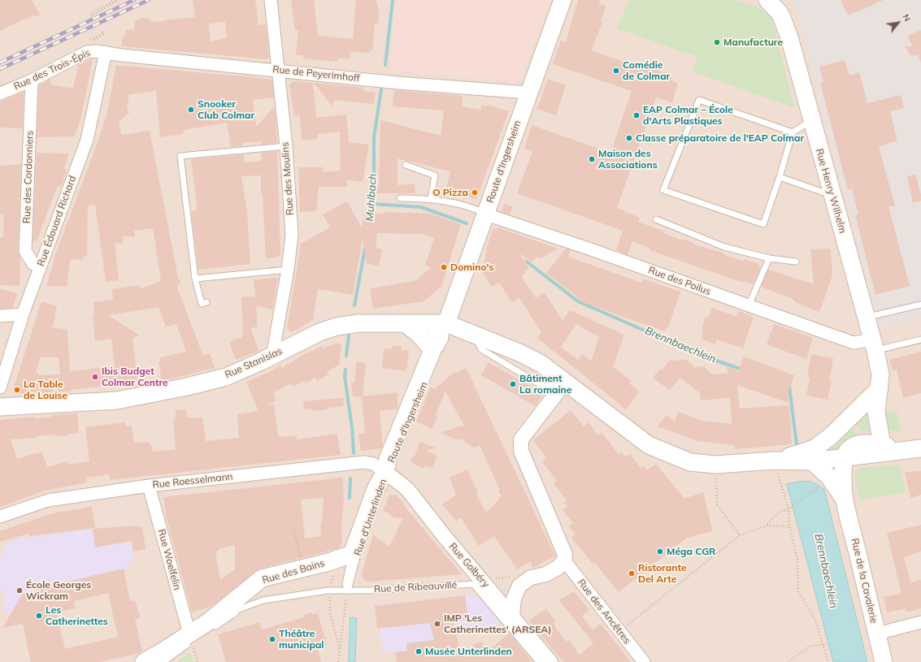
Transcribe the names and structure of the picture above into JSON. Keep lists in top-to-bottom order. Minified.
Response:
{"streets":{"main road":["Route d'Ingersheim","Rue Henry Wilhelm","Rue Stanislas","Rue d'Unterlinden","Rue des Bains","Rue de la Cavalerie"],"street":["Rue des Trois-Épis","Rue de Peyerimhoff","Rue des Cordonniers","Rue des Moulins","Rue Édouard Richard","Rue des Poilus","Rue Roesselmann","Rue Woelfelin","Rue Golbéry","Rue des Ancêtres"],"lane":["Rue de Ribeauvillé"]},"crossings":[["Rue des Trois-Épis","Rue de Peyerimhoff"],["Rue des Trois-Épis","Rue des Cordonniers"],["Rue des Trois-Épis","Rue Édouard Richard"],["Rue de Peyerimhoff","Route d'Ingersheim"],["Rue de Peyerimhoff","Rue des Moulins"],["Rue de Peyerimhoff","Rue Édouard Richard"],["Route d'Ingersheim","Rue des Poilus"],["Route d'Ingersheim","Rue Stanislas"],["Route d'Ingersheim","Rue Roesselmann"],["Route d'Ingersheim","Rue d'Unterlinden"],["Route d'Ingersheim","Rue Golbéry"],["Rue des Cordonniers","Rue Édouard Richard"],["Rue des Moulins","Rue Stanislas"],["Rue Henry Wilhelm","Rue des Poilus"],["Rue Roesselmann","Rue d'Unterlinden"],["Rue Roesselmann","Rue Woelfelin"],["Rue Roesselmann","Rue Golbéry"],["Rue d'Unterlinden","Rue Golbéry"],["Rue d'Unterlinden","Rue des Bains"],["Rue d'Unterlinden","Rue de Ribeauvillé"],["Rue Woelfelin","Rue des Bains"],["Rue Golbéry","Rue de Ribeauvillé"],["Rue des Bains","Rue de Ribeauvillé"]],"water":["Muhlbach","Brennbaechlein"],"places":["Manufacture","Comédie de Colmar","Snooker Club Colmar","EAP Colmar – École d'Arts Plastiques","Classe préparatoire de l'EAP Colmar","Maison des Associations","O Pizza","Domino's","Ibis Budget Colmar Centre","Bâtiment La romaine","La Table de Louise","Méga CGR","Ristorante Del Arte","École Georges Wickram","Les Catherinettes","IMP 'Les Catherinettes' (ARSEA)","Théâtre municipal","Musée Unterlinden"],"north":"top right"}
